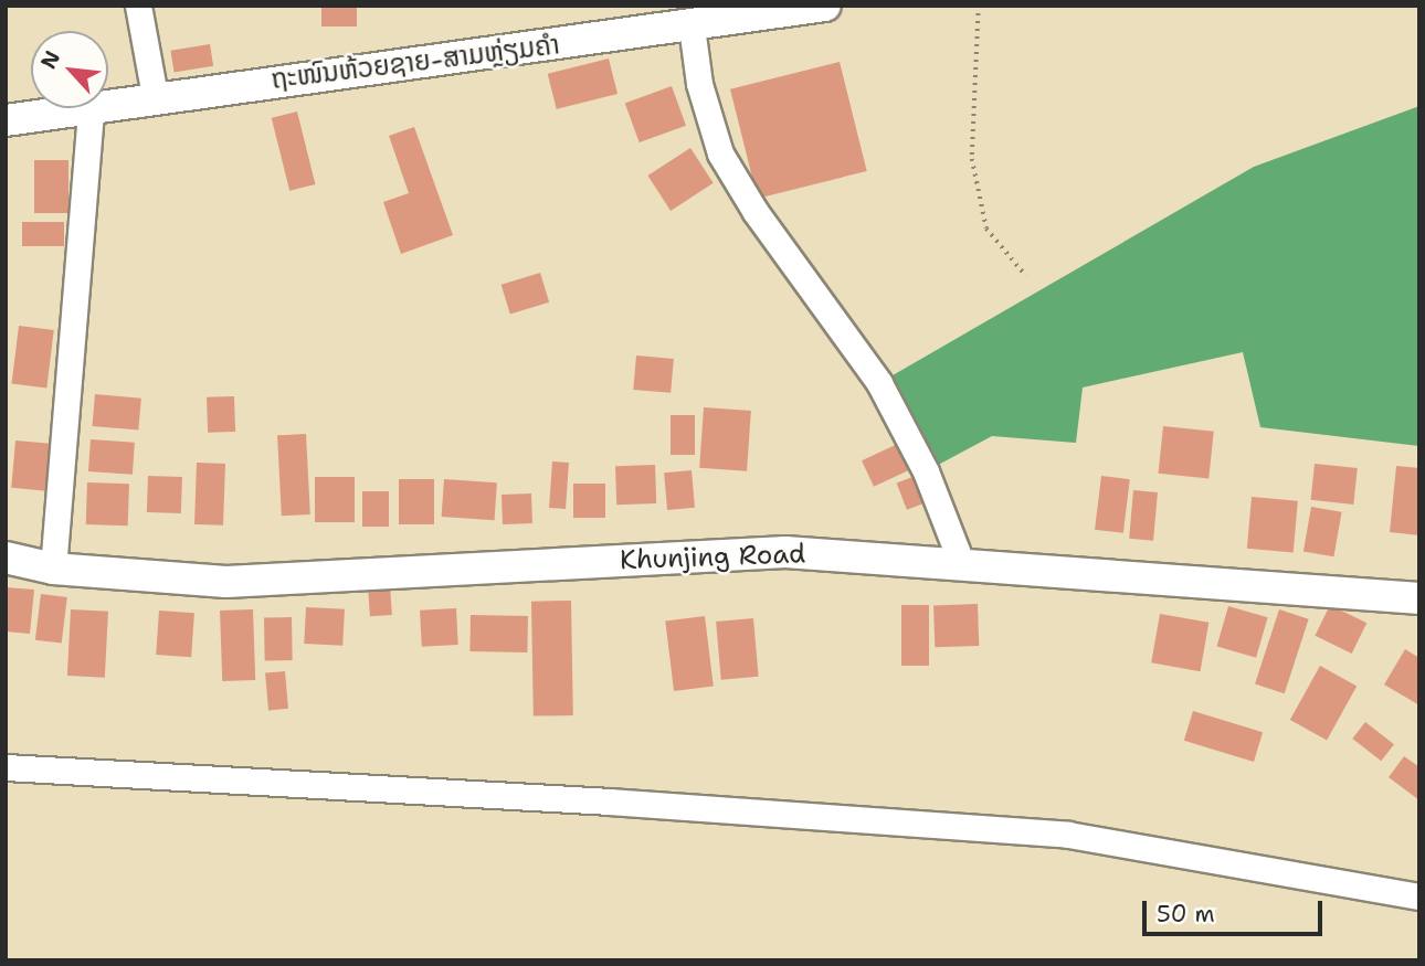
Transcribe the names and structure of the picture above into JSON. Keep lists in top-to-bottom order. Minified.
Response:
{"streets":{"main road":["ຖະໜົນຫ້ວຍຊາຍ-ສາມຫຼ່ຽມຄຳ","Khunjing Road"]},"scale_bar":"50 m","north":"top left"}
